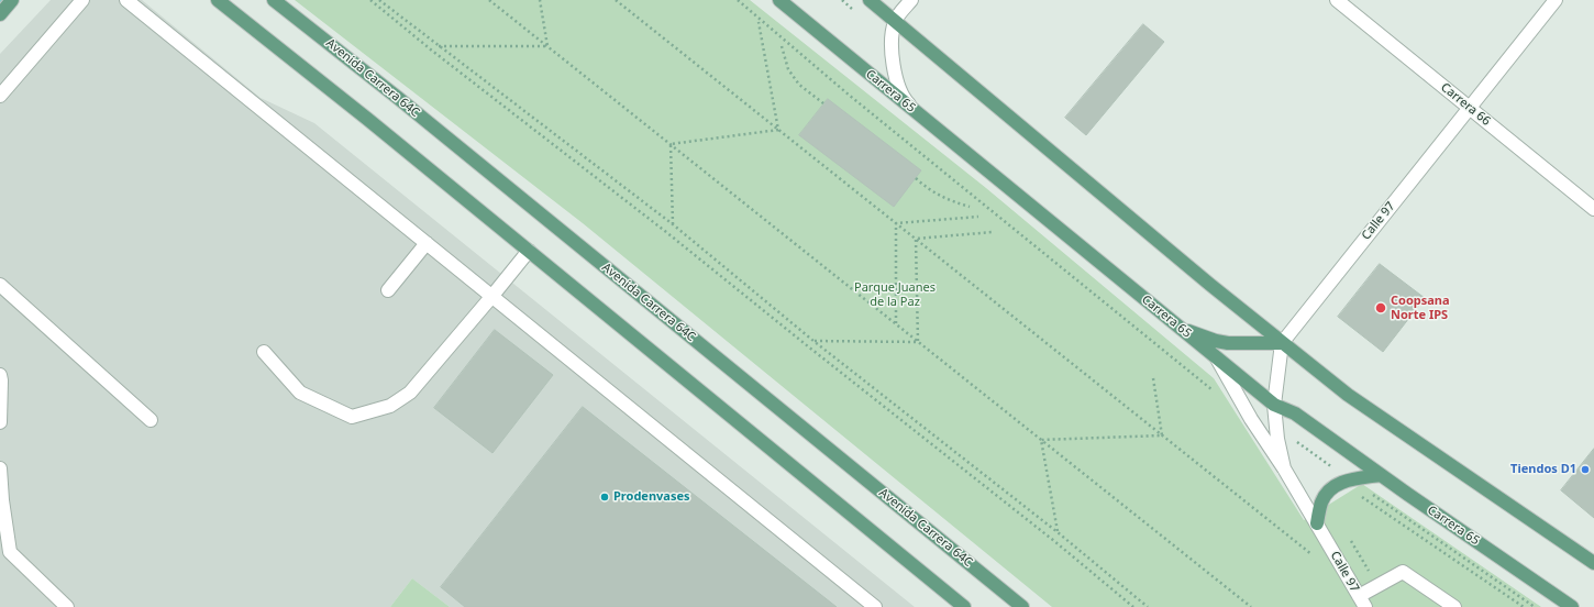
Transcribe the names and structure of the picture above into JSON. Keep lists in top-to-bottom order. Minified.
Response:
{"streets":{"main road":["Avenida Carrera 64C","Carrera 65"],"street":["Carrera 66","Calle 97"]},"crossings":[["Carrera 65","Calle 97"],["Carrera 66","Calle 97"]],"parks":["Parque Juanes de la Paz"],"places":["Coopsana Norte IPS","Tiendos D1","Prodenvases"]}
